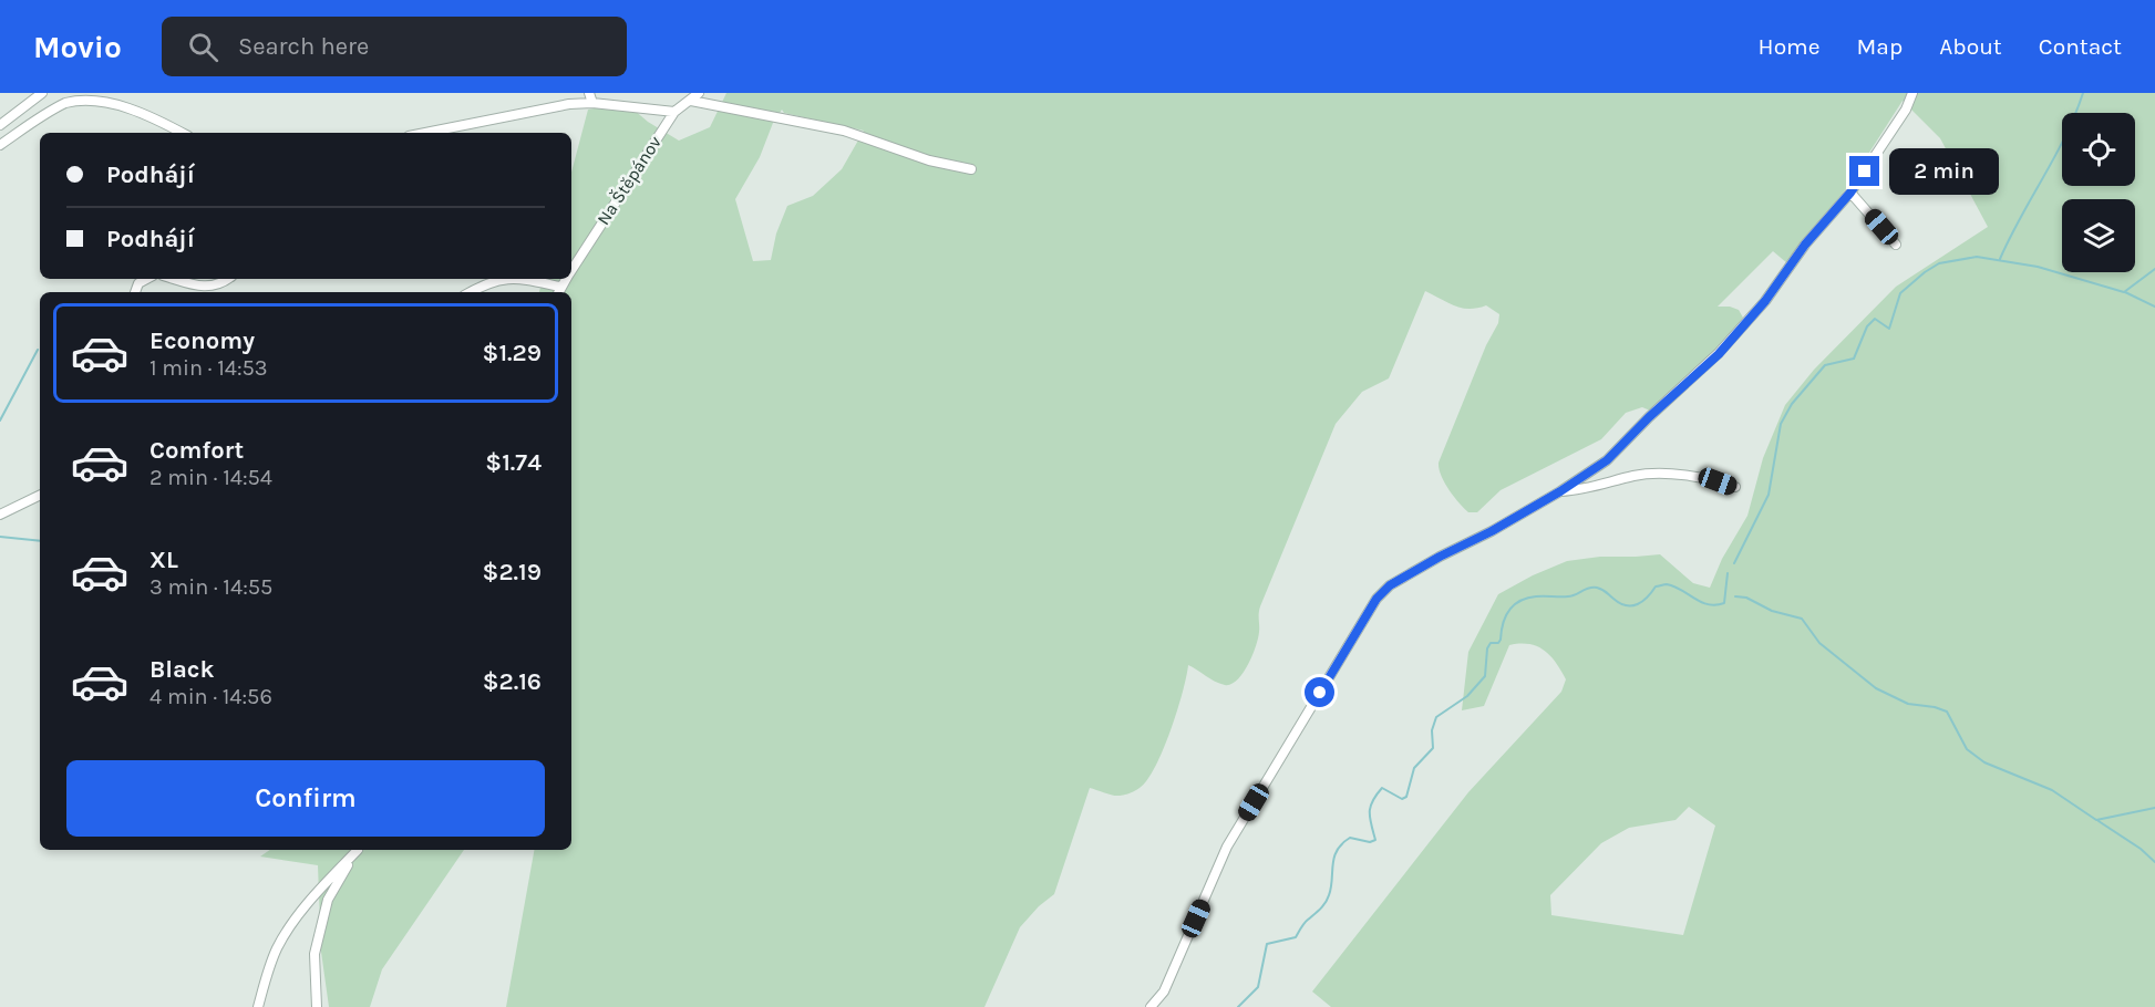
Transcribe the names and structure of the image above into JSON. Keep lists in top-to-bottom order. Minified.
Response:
{"streets":{"street":["Na Štěpánov"]},"page":{"header":"Movio","search":"Search here","nav":["Home","Map","About","Contact"],"banner":["Podhájí","Podhájí"],"bubble":"2 min","list":[{"name":"Economy","note":"1 min · 14:53","value":"$1.29"},{"name":"Comfort","note":"2 min · 14:54","value":"$1.74"},{"name":"XL","note":"3 min · 14:55","value":"$2.19"},{"name":"Black","note":"4 min · 14:56","value":"$2.16"}],"buttons":"Confirm"}}
